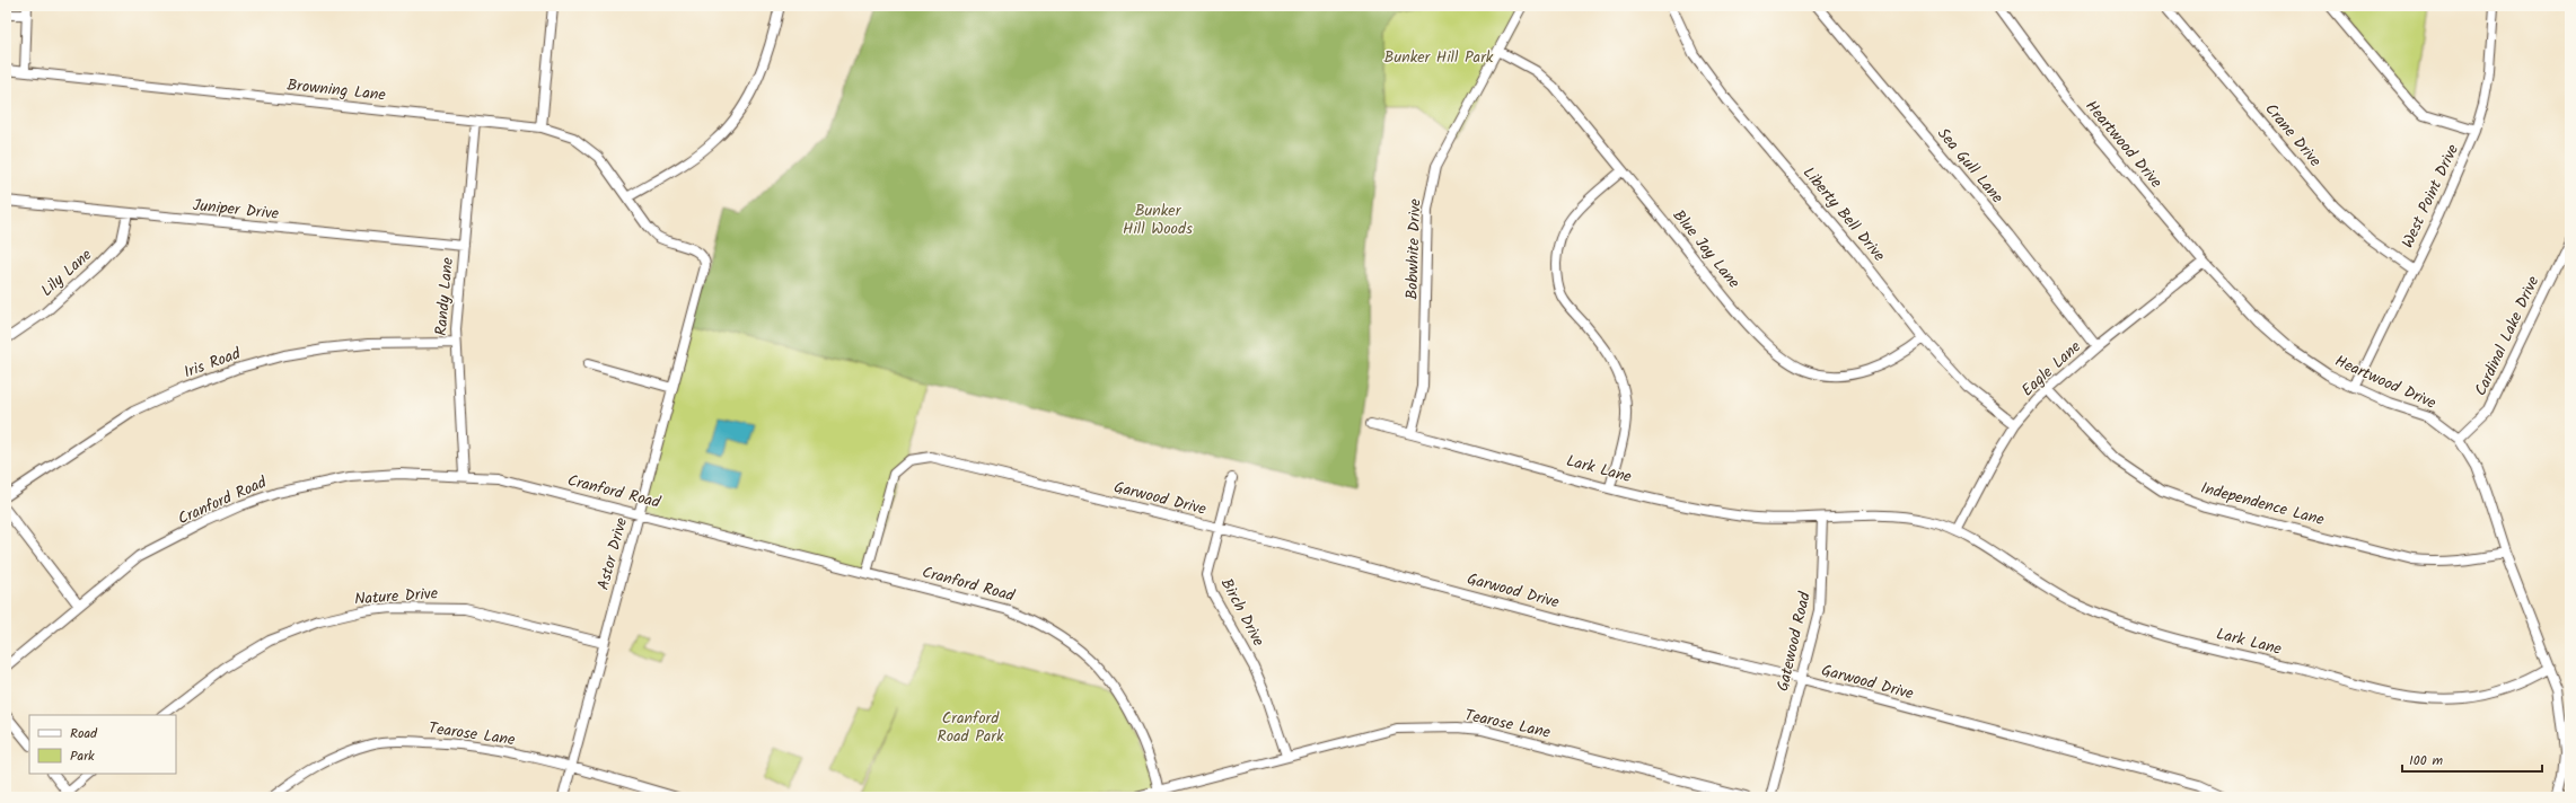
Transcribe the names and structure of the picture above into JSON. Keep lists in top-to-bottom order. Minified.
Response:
{"streets":{"street":["Browning Lane","Crane Drive","Heartwood Drive","Sea Gull Lane","West Point Drive","Juniper Drive","Liberty Bell Drive","Bobwhite Drive","Blue Jay Lane","Lily Lane","Randy Lane","Cardinal Lake Drive","Iris Road","Eagle Lane","Lark Lane","Cranford Road","Garwood Drive","Independence Lane","Astor Drive","Nature Drive","Birch Drive","Gatewood Road","Tearose Lane"]},"crossings":[["Browning Lane","Randy Lane"],["Browning Lane","Astor Drive"],["Crane Drive","West Point Drive"],["Heartwood Drive","West Point Drive"],["Heartwood Drive","Cardinal Lake Drive"],["Heartwood Drive","Eagle Lane"],["Heartwood Drive","Lark Lane"],["Heartwood Drive","Independence Lane"],["Sea Gull Lane","Eagle Lane"],["Juniper Drive","Lily Lane"],["Juniper Drive","Randy Lane"],["Liberty Bell Drive","Blue Jay Lane"],["Liberty Bell Drive","Eagle Lane"],["Bobwhite Drive","Blue Jay Lane"],["Bobwhite Drive","Lark Lane"],["Randy Lane","Iris Road"],["Randy Lane","Cranford Road"],["Eagle Lane","Lark Lane"],["Eagle Lane","Independence Lane"],["Lark Lane","Gatewood Road"],["Cranford Road","Garwood Drive"],["Cranford Road","Astor Drive"],["Cranford Road","Tearose Lane"],["Garwood Drive","Birch Drive"],["Garwood Drive","Gatewood Road"],["Astor Drive","Nature Drive"],["Astor Drive","Tearose Lane"],["Birch Drive","Tearose Lane"]],"parks":["Bunker Hill Park","Bunker Hill Woods","Cranford Road Park"],"legend":["Road","Park"],"scale_bar":"100 m"}
